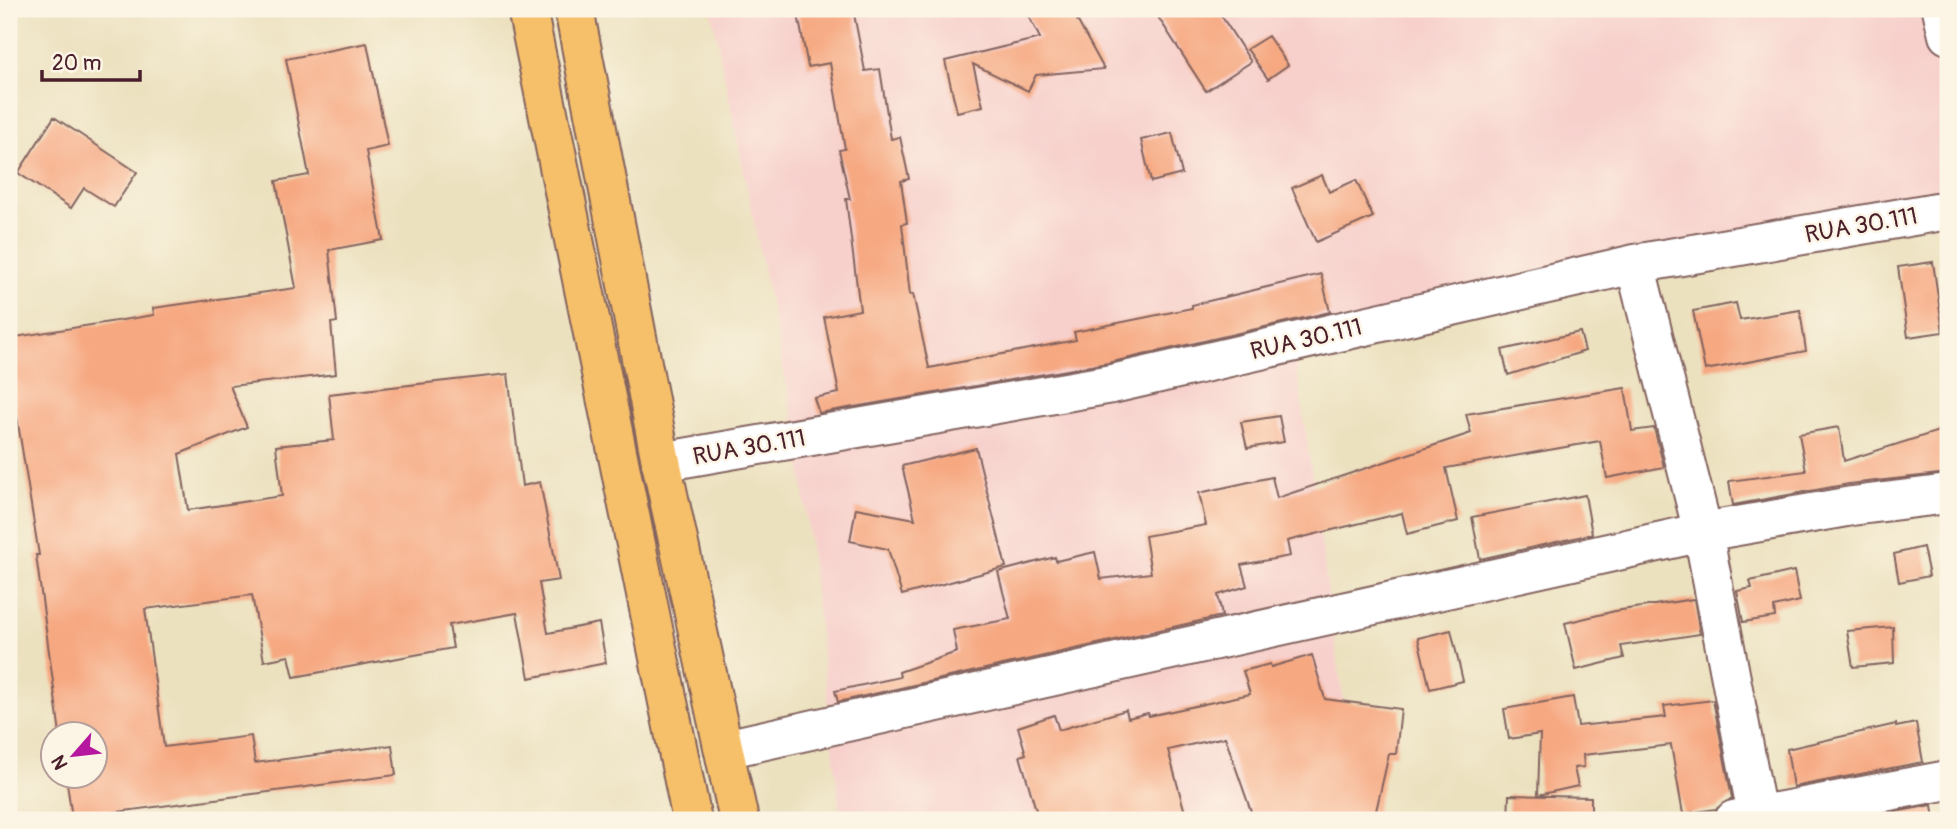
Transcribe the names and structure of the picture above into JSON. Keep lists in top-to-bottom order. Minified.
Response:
{"streets":{"street":["RUA 30.111"]},"scale_bar":"20 m","north":"bottom left"}
